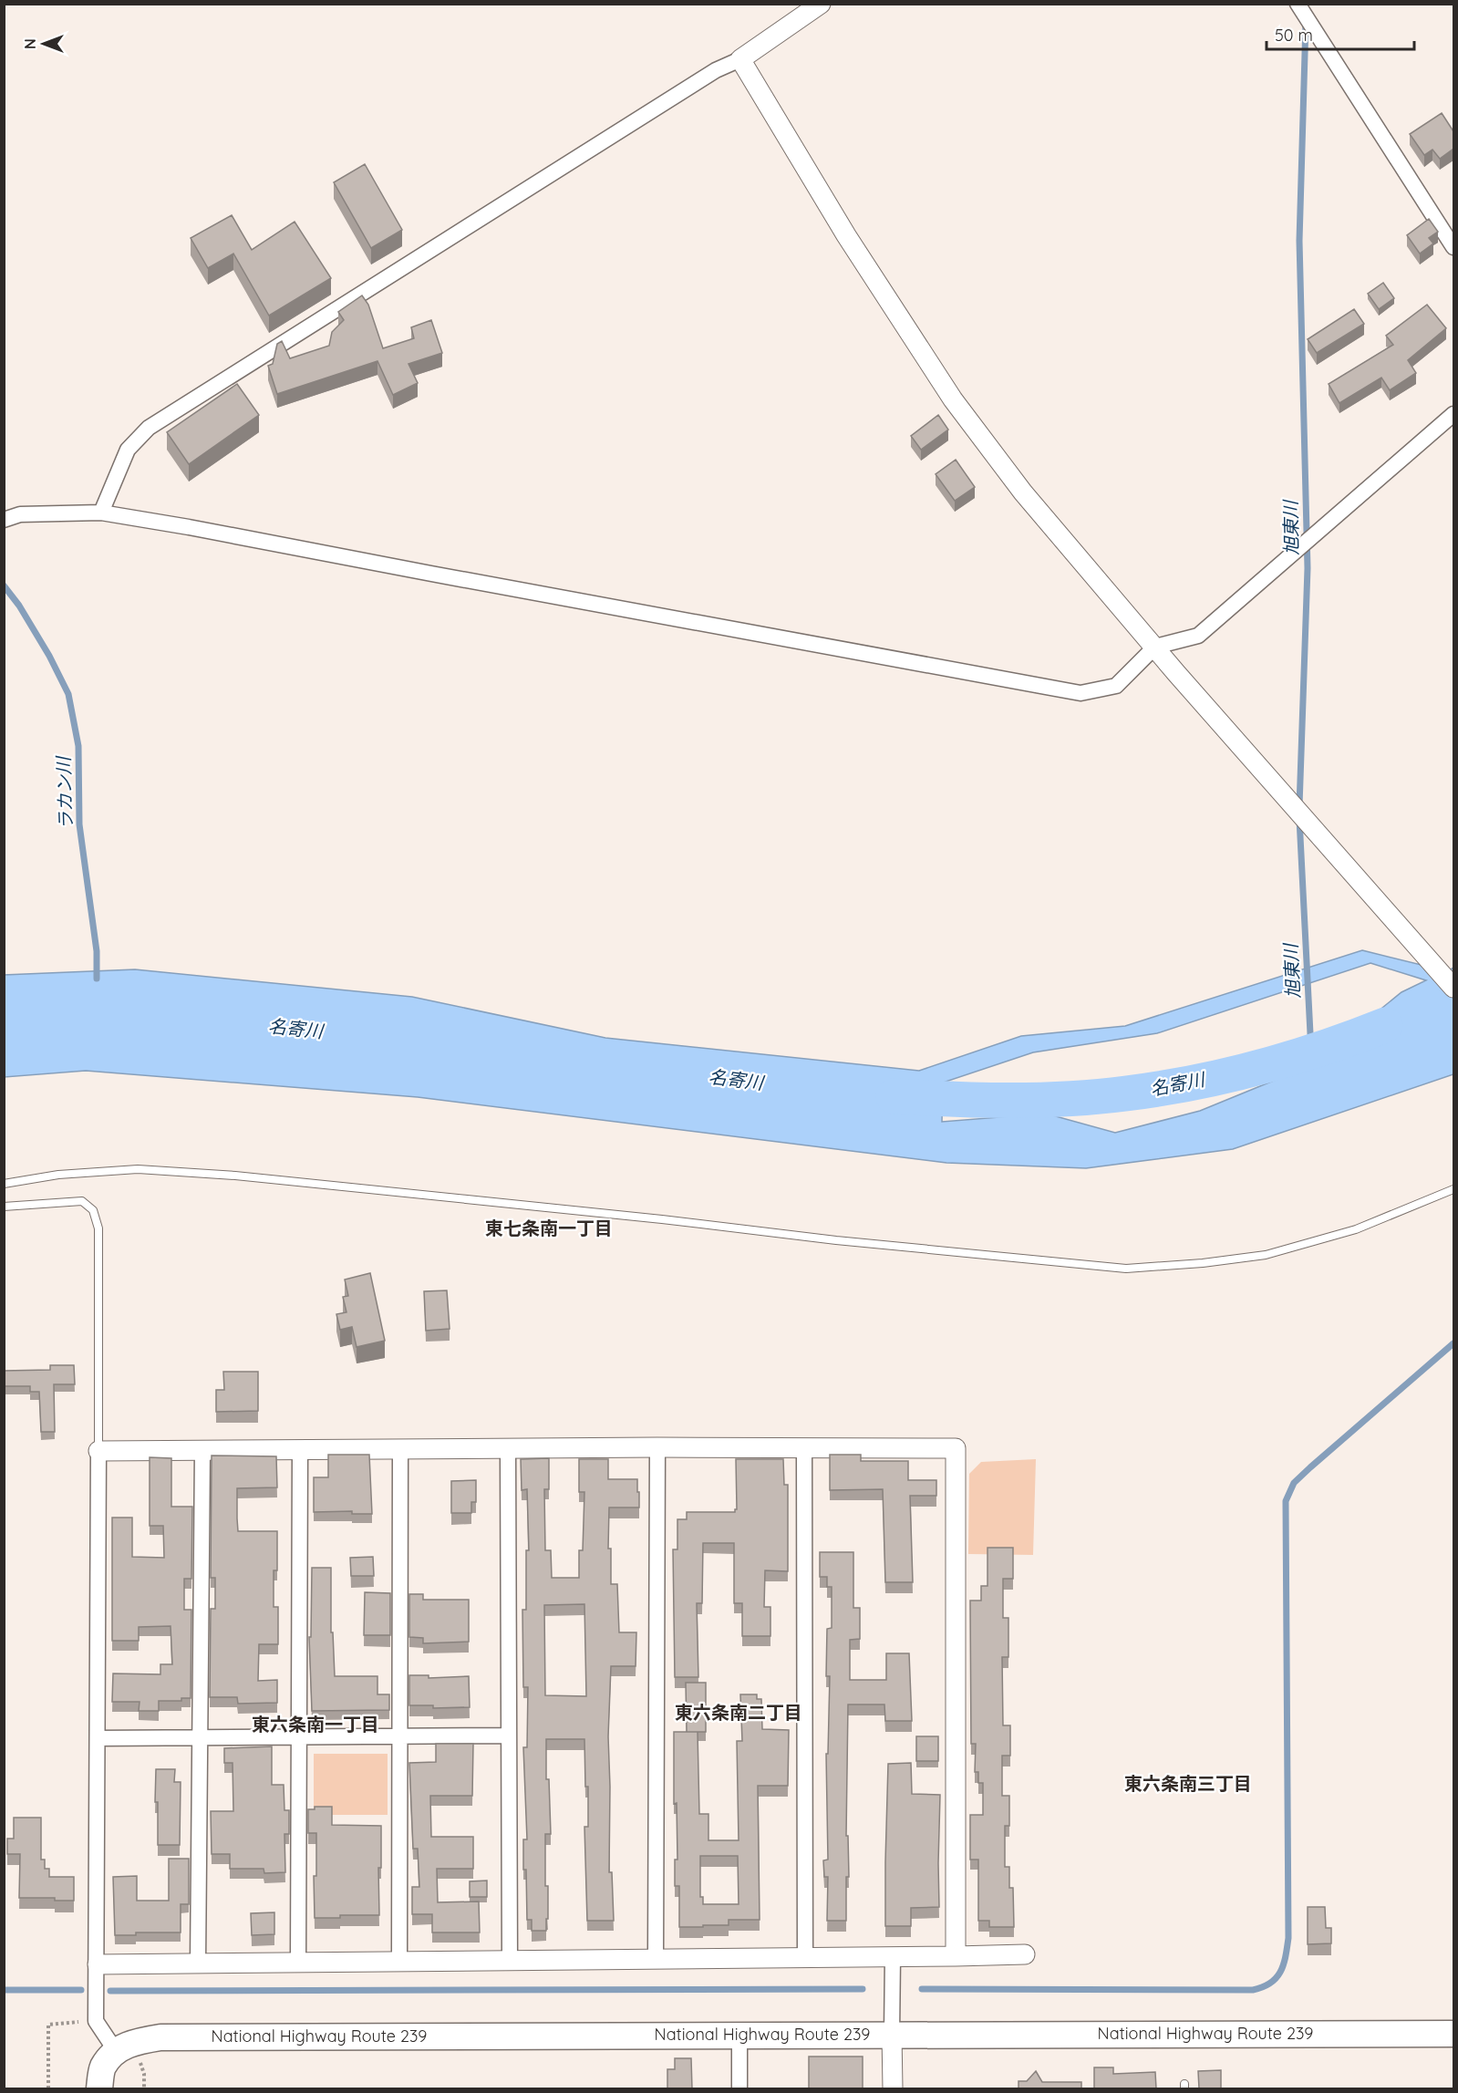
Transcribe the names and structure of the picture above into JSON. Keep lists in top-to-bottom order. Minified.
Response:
{"streets":{"highway":["National Highway Route 239"]},"districts":["東七条南一丁目","東六条南二丁目","東六条南一丁目","東六条南三丁目"],"water":["旭東川","ラカン川","名寄川"],"scale_bar":"50 m","north":"left"}
